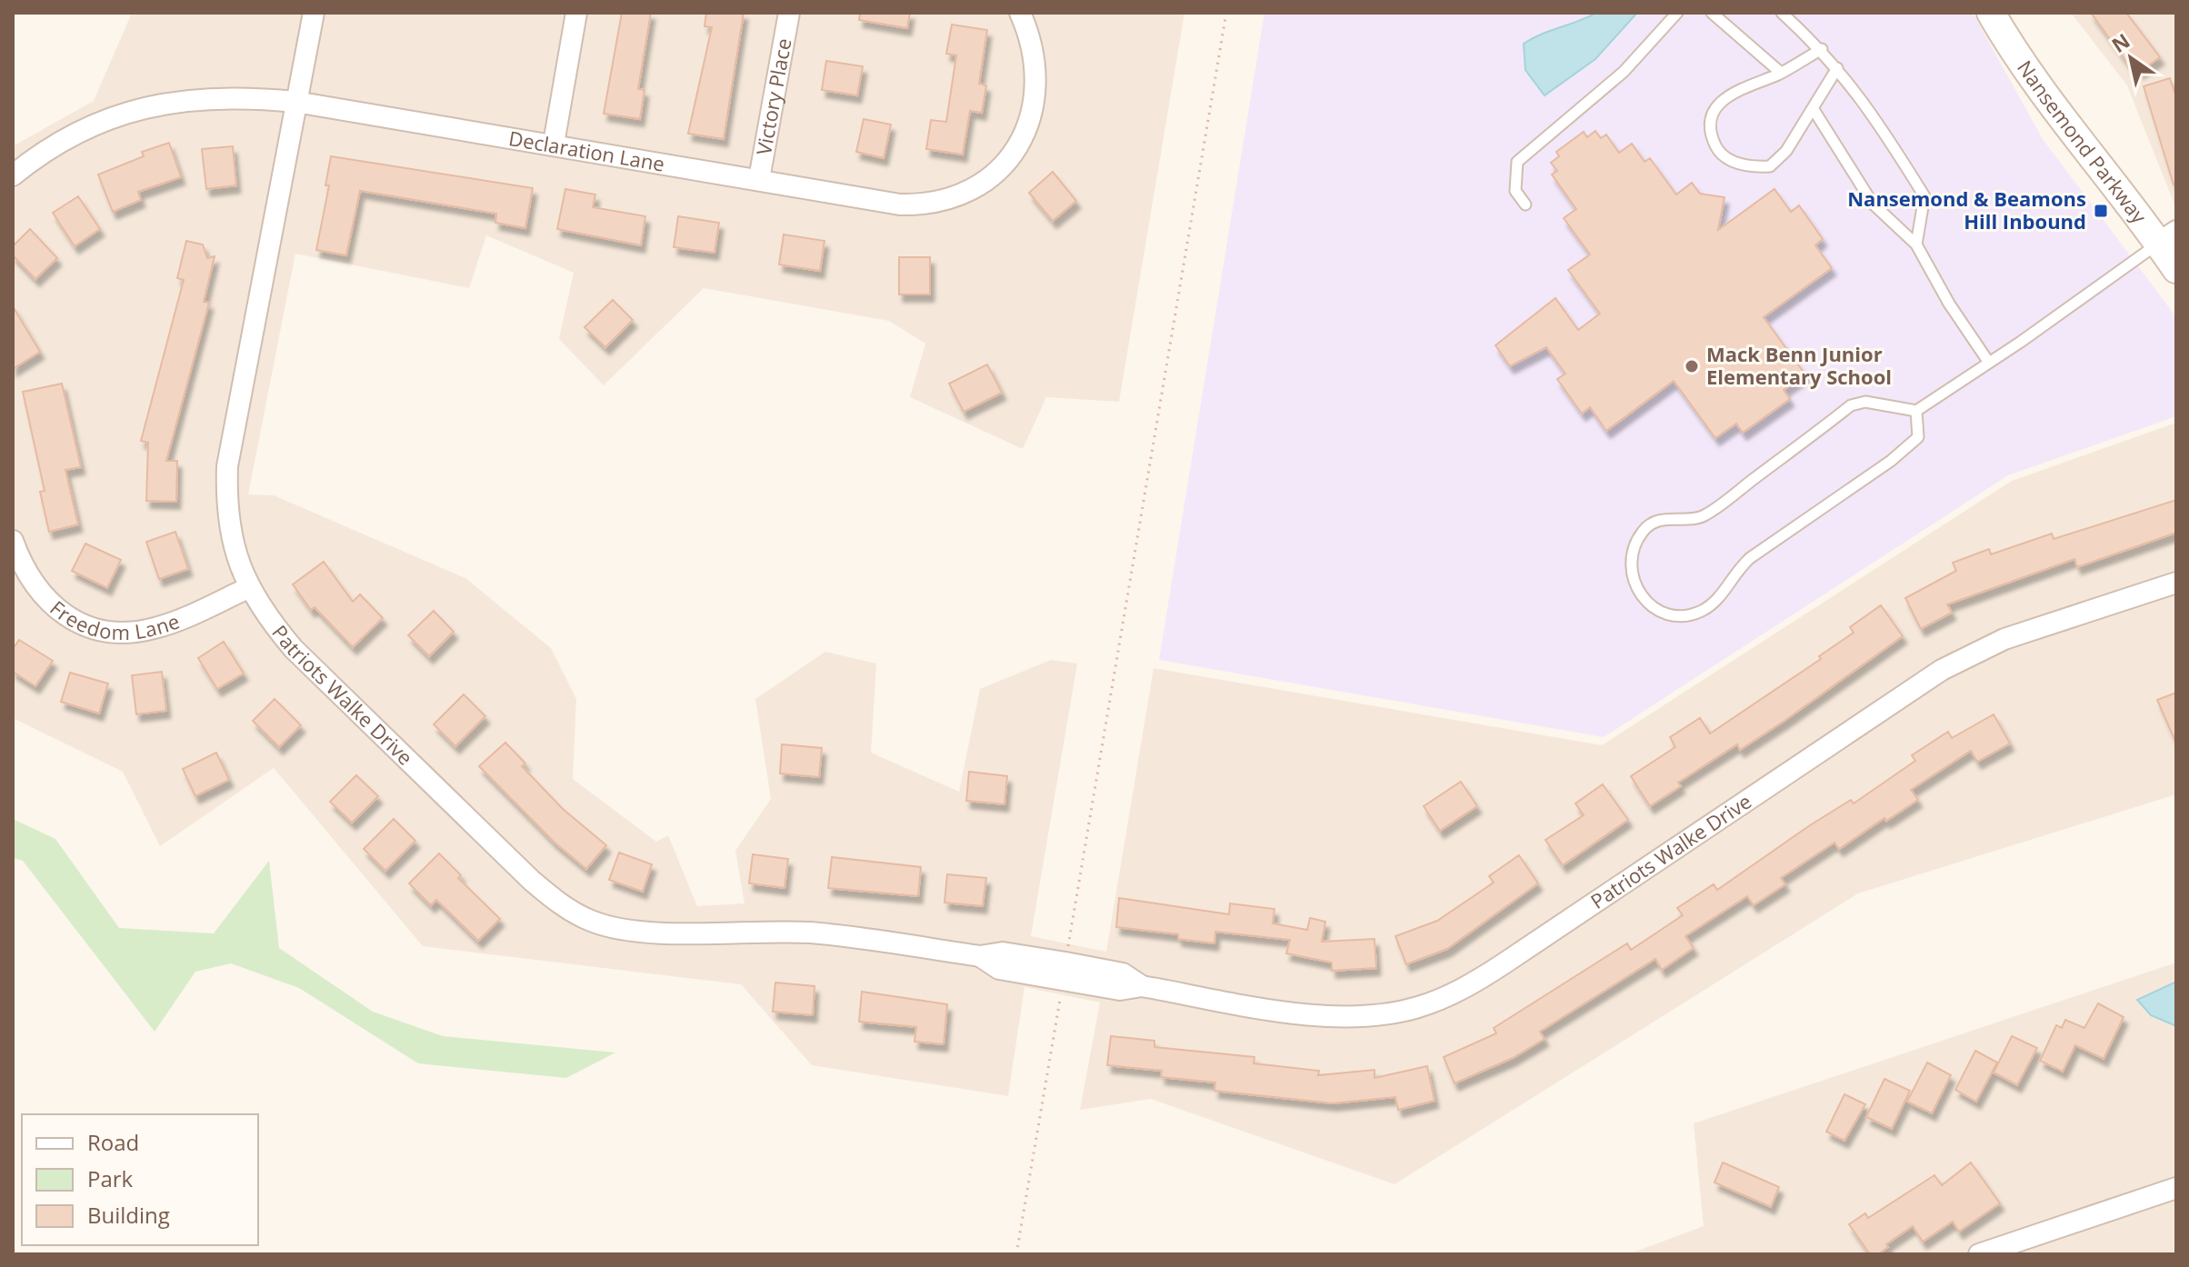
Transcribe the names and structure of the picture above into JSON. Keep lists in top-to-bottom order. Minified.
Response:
{"streets":{"main road":["Nansemond Parkway"],"street":["Victory Place","Declaration Lane","Freedom Lane","Patriots Walke Drive"]},"crossings":[["Victory Place","Declaration Lane"],["Declaration Lane","Patriots Walke Drive"],["Freedom Lane","Patriots Walke Drive"]],"places":{"transit":["Nansemond & Beamons Hill Inbound"],"other":["Mack Benn Junior Elementary School"]},"legend":["Road","Park","Building"],"north":"top left"}
